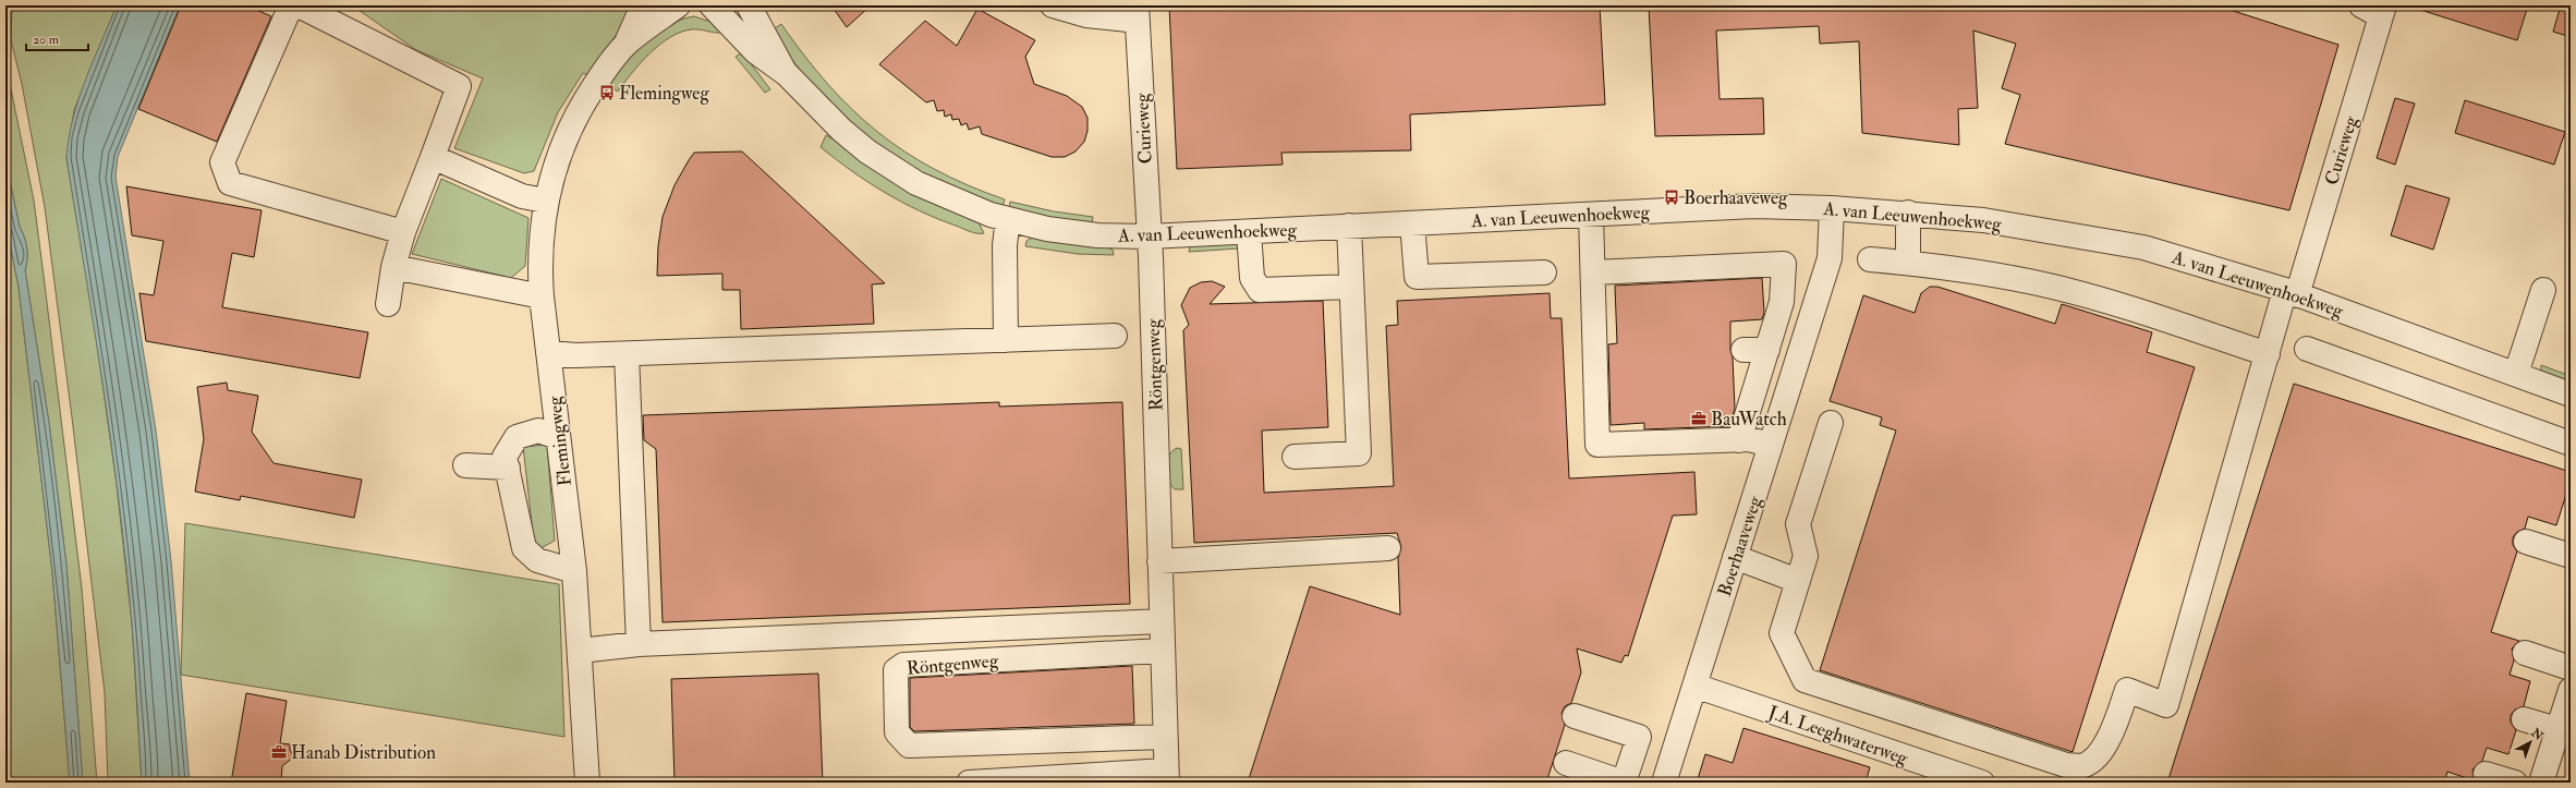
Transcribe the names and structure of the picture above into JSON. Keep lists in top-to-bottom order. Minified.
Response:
{"streets":{"street":["Curieweg","A. van Leeuwenhoekweg","Röntgenweg","Flemingweg","Boerhaaveweg","J.A. Leeghwaterweg"]},"crossings":[["Curieweg","A. van Leeuwenhoekweg"],["Curieweg","Röntgenweg"],["A. van Leeuwenhoekweg","Röntgenweg"],["A. van Leeuwenhoekweg","Boerhaaveweg"],["Boerhaaveweg","J.A. Leeghwaterweg"]],"places":{"bus stop":["Flemingweg","Boerhaaveweg"],"office":["BauWatch","Hanab Distribution"]},"scale_bar":"20 m","north":"top right"}
